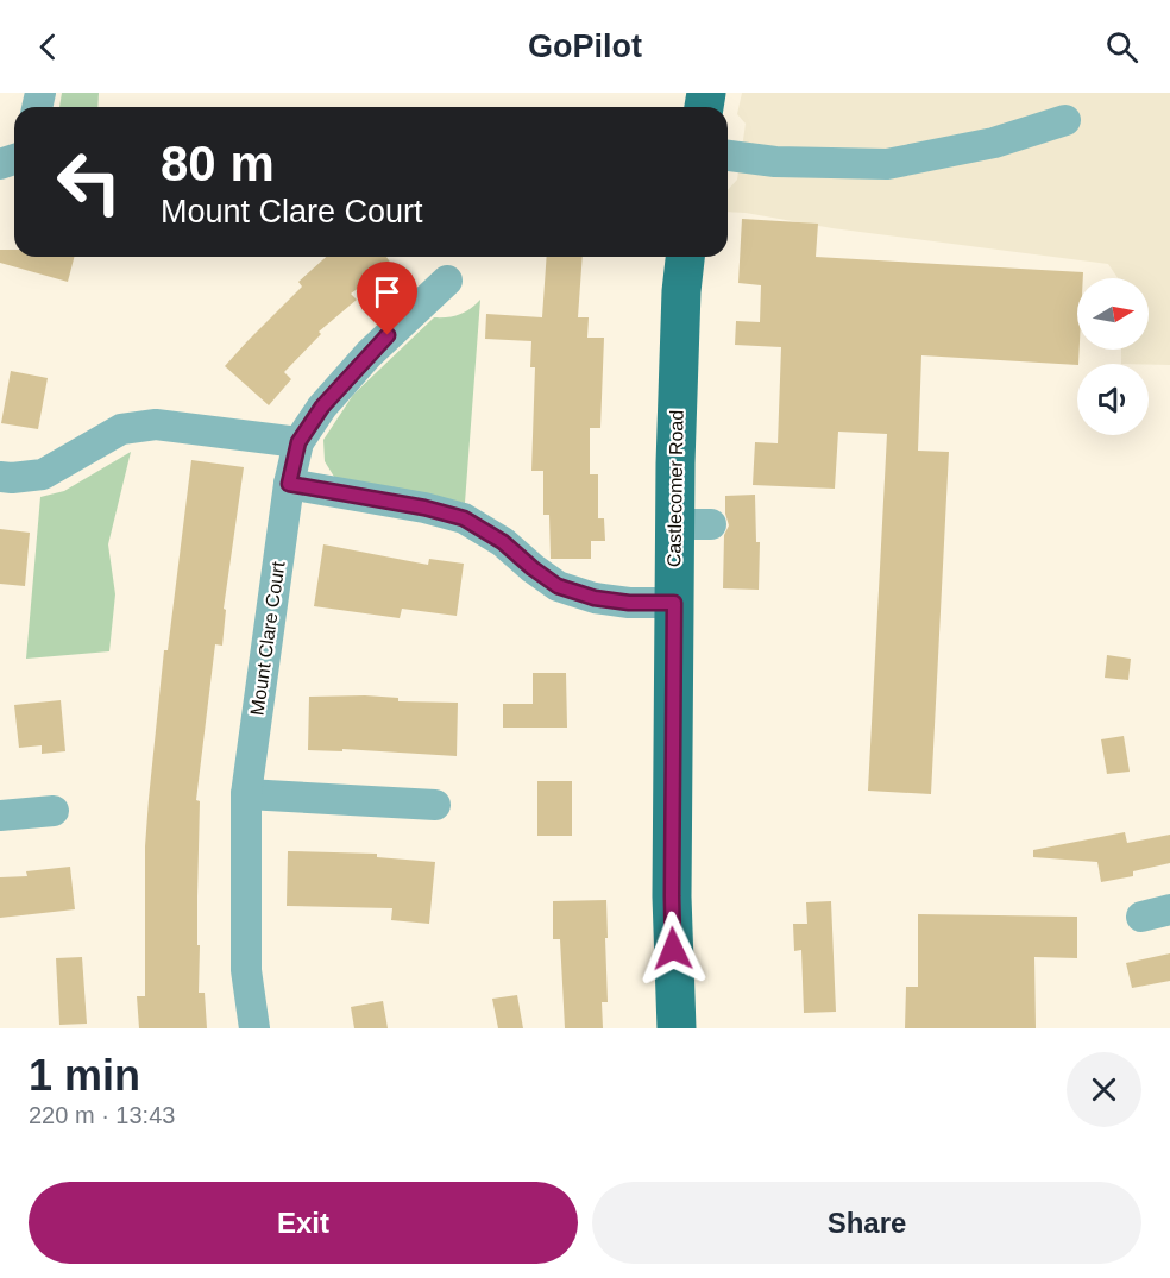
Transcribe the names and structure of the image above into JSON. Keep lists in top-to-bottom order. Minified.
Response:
{"streets":{"main road":["Castlecomer Road"],"street":["Mount Clare Court"]},"north":"right","page":{"header":"GoPilot","turn":["80 m","Mount Clare Court"],"heading":["1 min","220 m · 13:43"],"buttons":["Exit","Share"]}}
